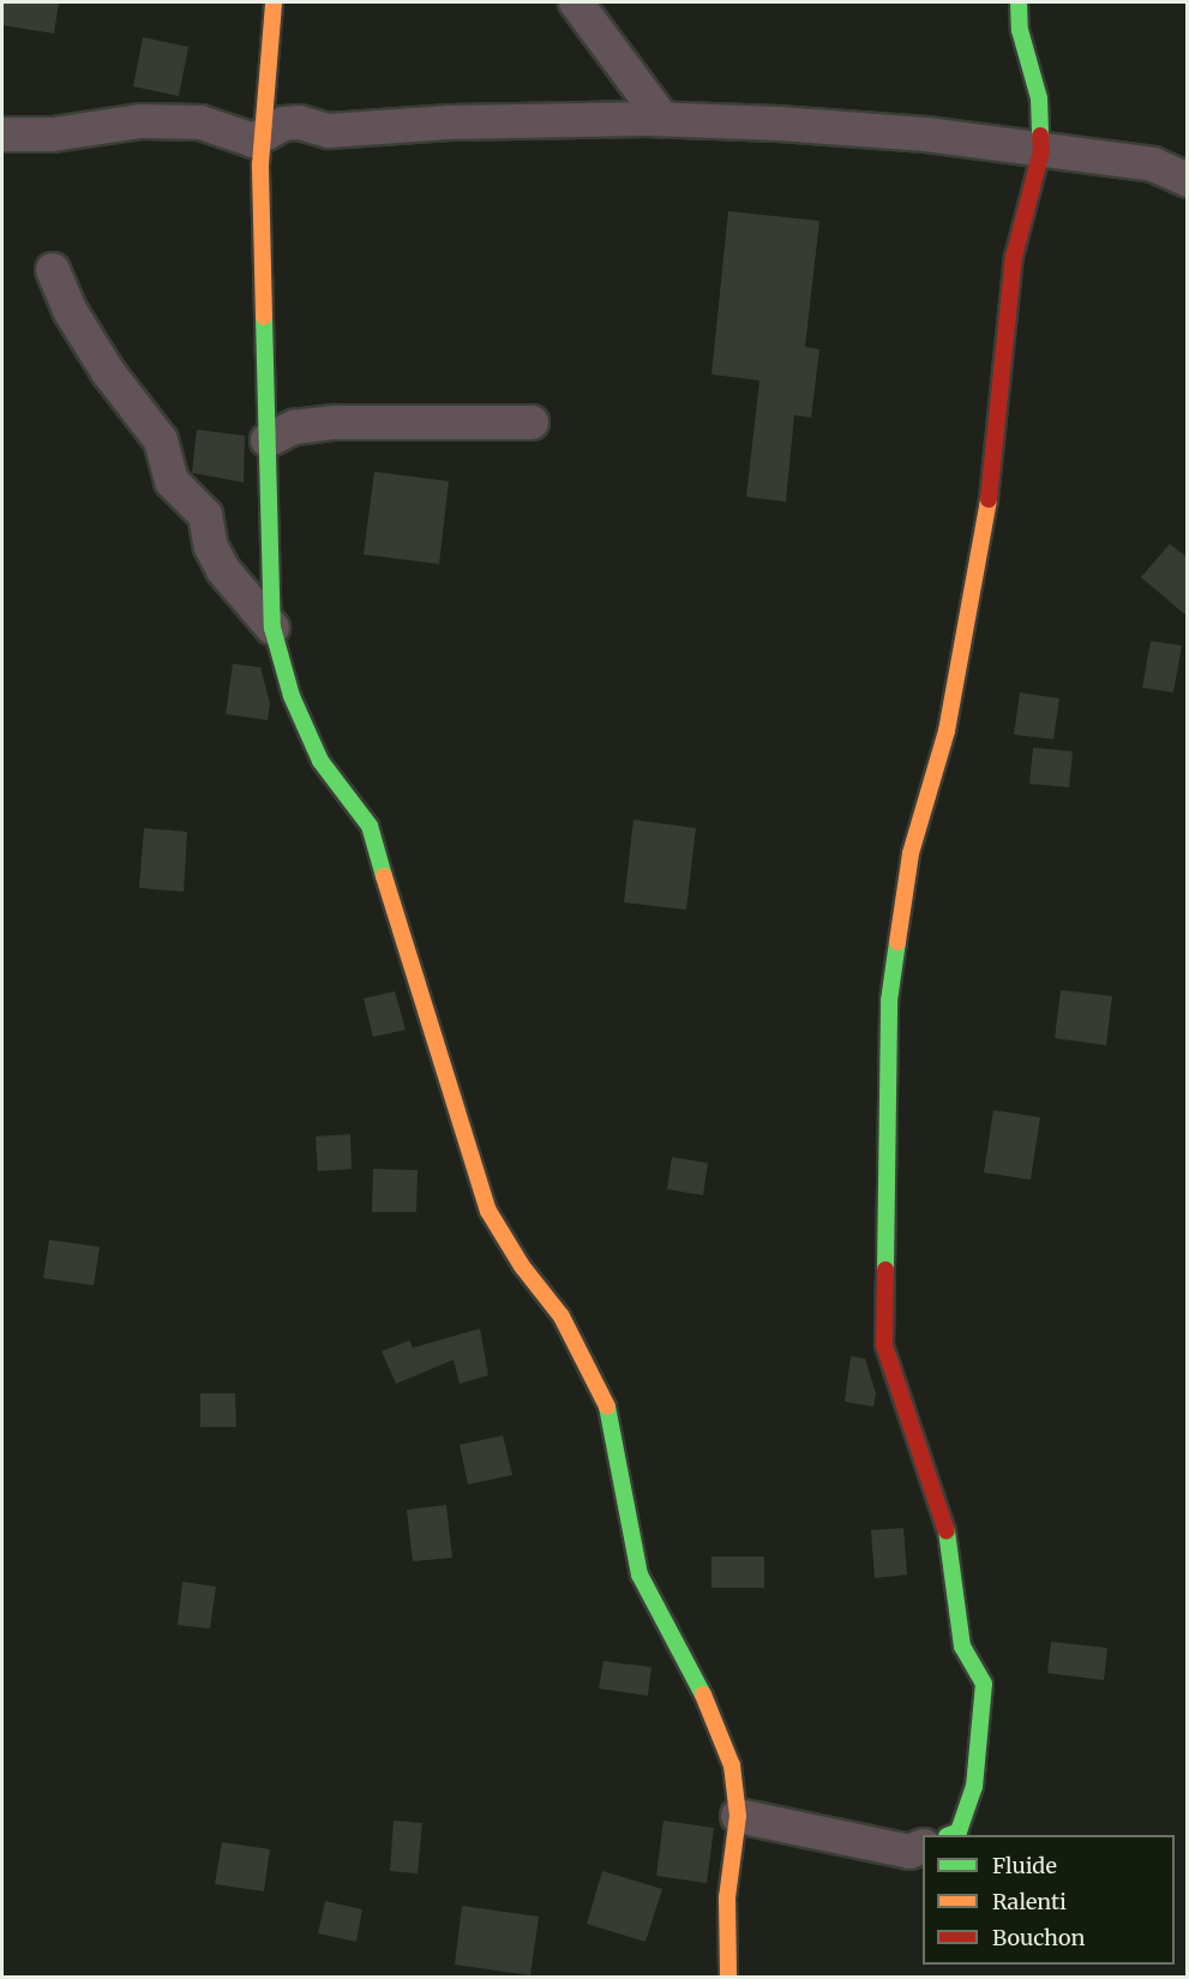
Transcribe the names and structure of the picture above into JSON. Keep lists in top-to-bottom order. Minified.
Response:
{"legend":["Fluide","Ralenti","Bouchon"]}
